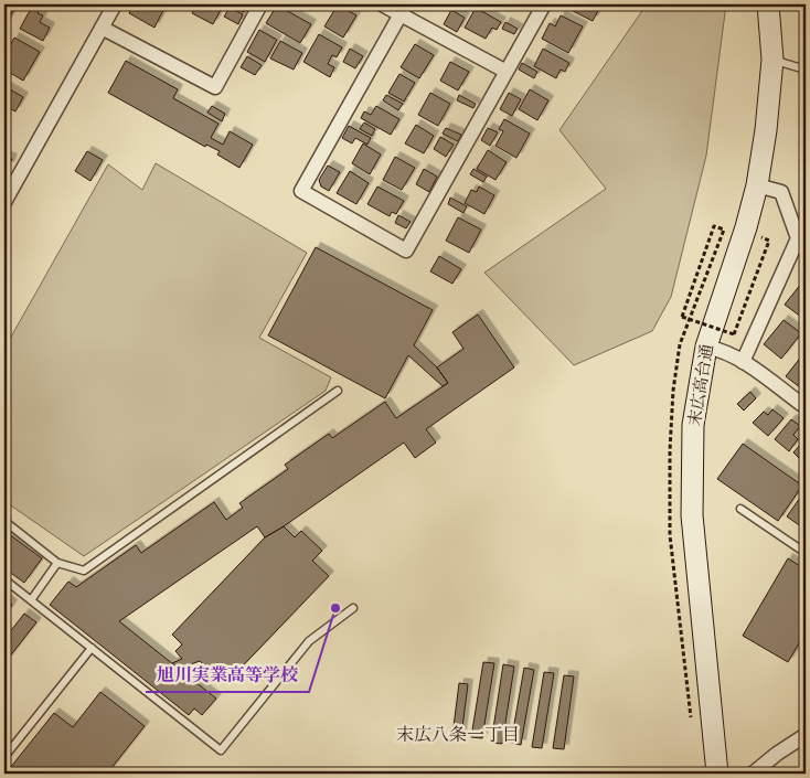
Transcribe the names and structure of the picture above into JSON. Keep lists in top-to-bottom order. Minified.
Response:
{"streets":{"street":["末広高台通"]},"districts":["末広八条一丁目"],"places":["旭川実業高等学校"]}
